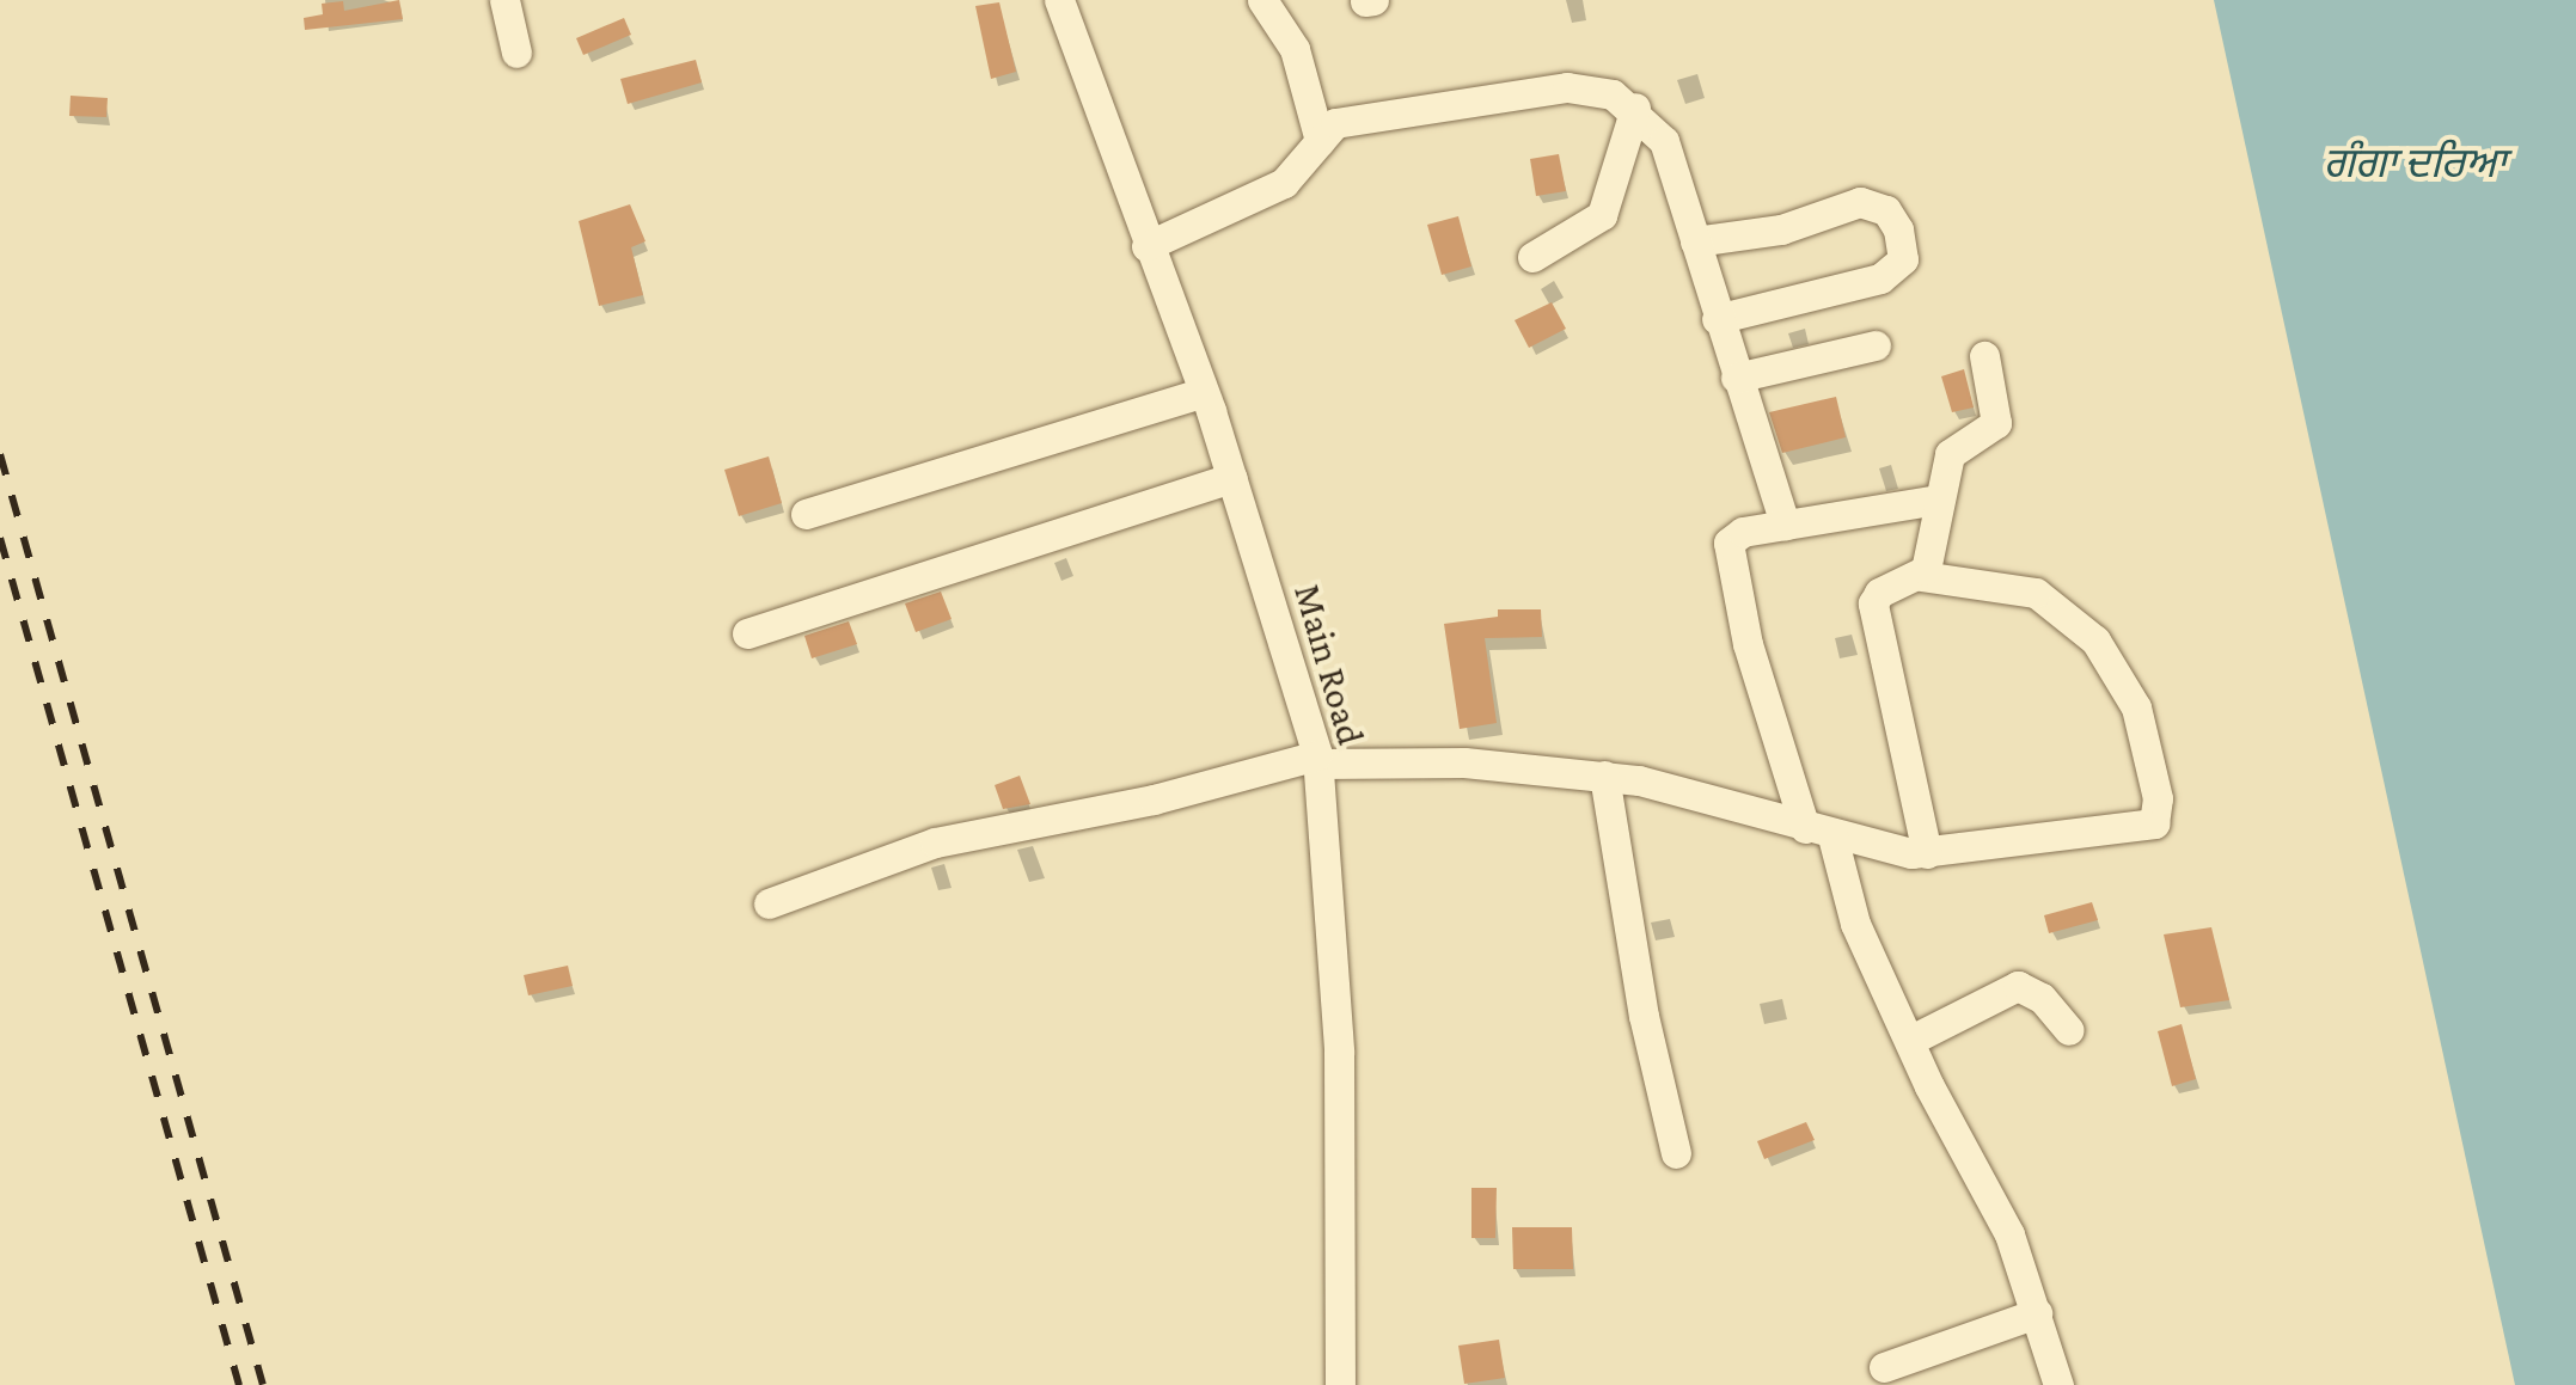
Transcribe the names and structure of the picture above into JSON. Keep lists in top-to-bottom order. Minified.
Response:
{"streets":{"street":["Main Road"]},"water":["ਗੰਗਾ ਦਰਿਆ"]}
